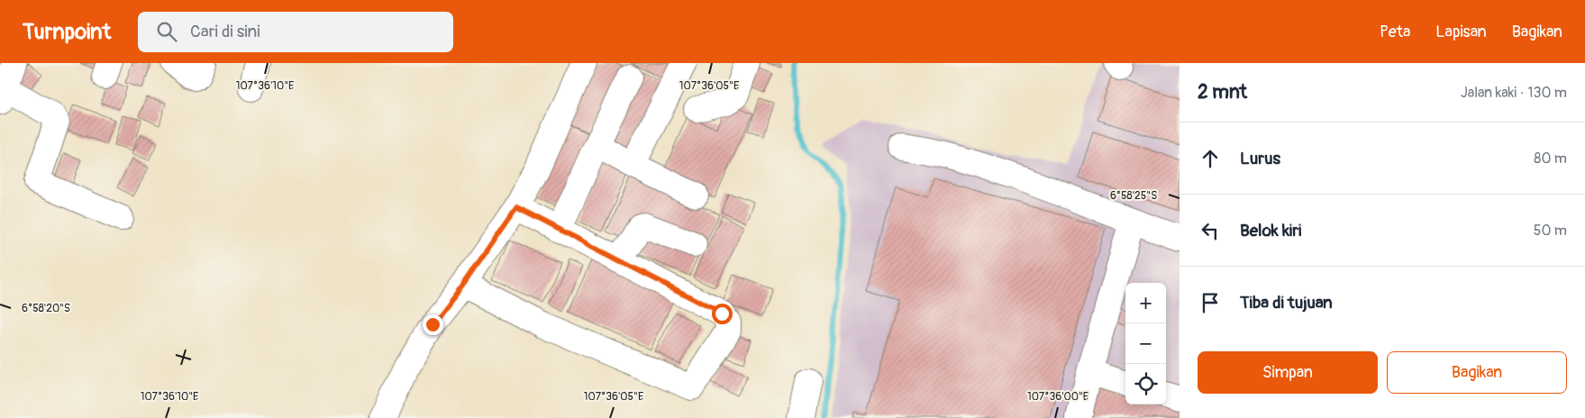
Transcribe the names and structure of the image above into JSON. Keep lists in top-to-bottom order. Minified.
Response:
{"page":{"header":"Turnpoint","search":"Cari di sini","nav":["Peta","Lapisan","Bagikan"],"heading":["2 mnt","Jalan kaki · 130 m"],"list":[["Lurus","80 m"],["Belok kiri","50 m"],"Tiba di tujuan"],"map_buttons":["+","−"],"buttons":["Simpan","Bagikan"]},"coordinates":["107°36'10\"E","107°36'05\"E","6°58'25\"S","6°58'20\"S","107°36'00\"E"]}
